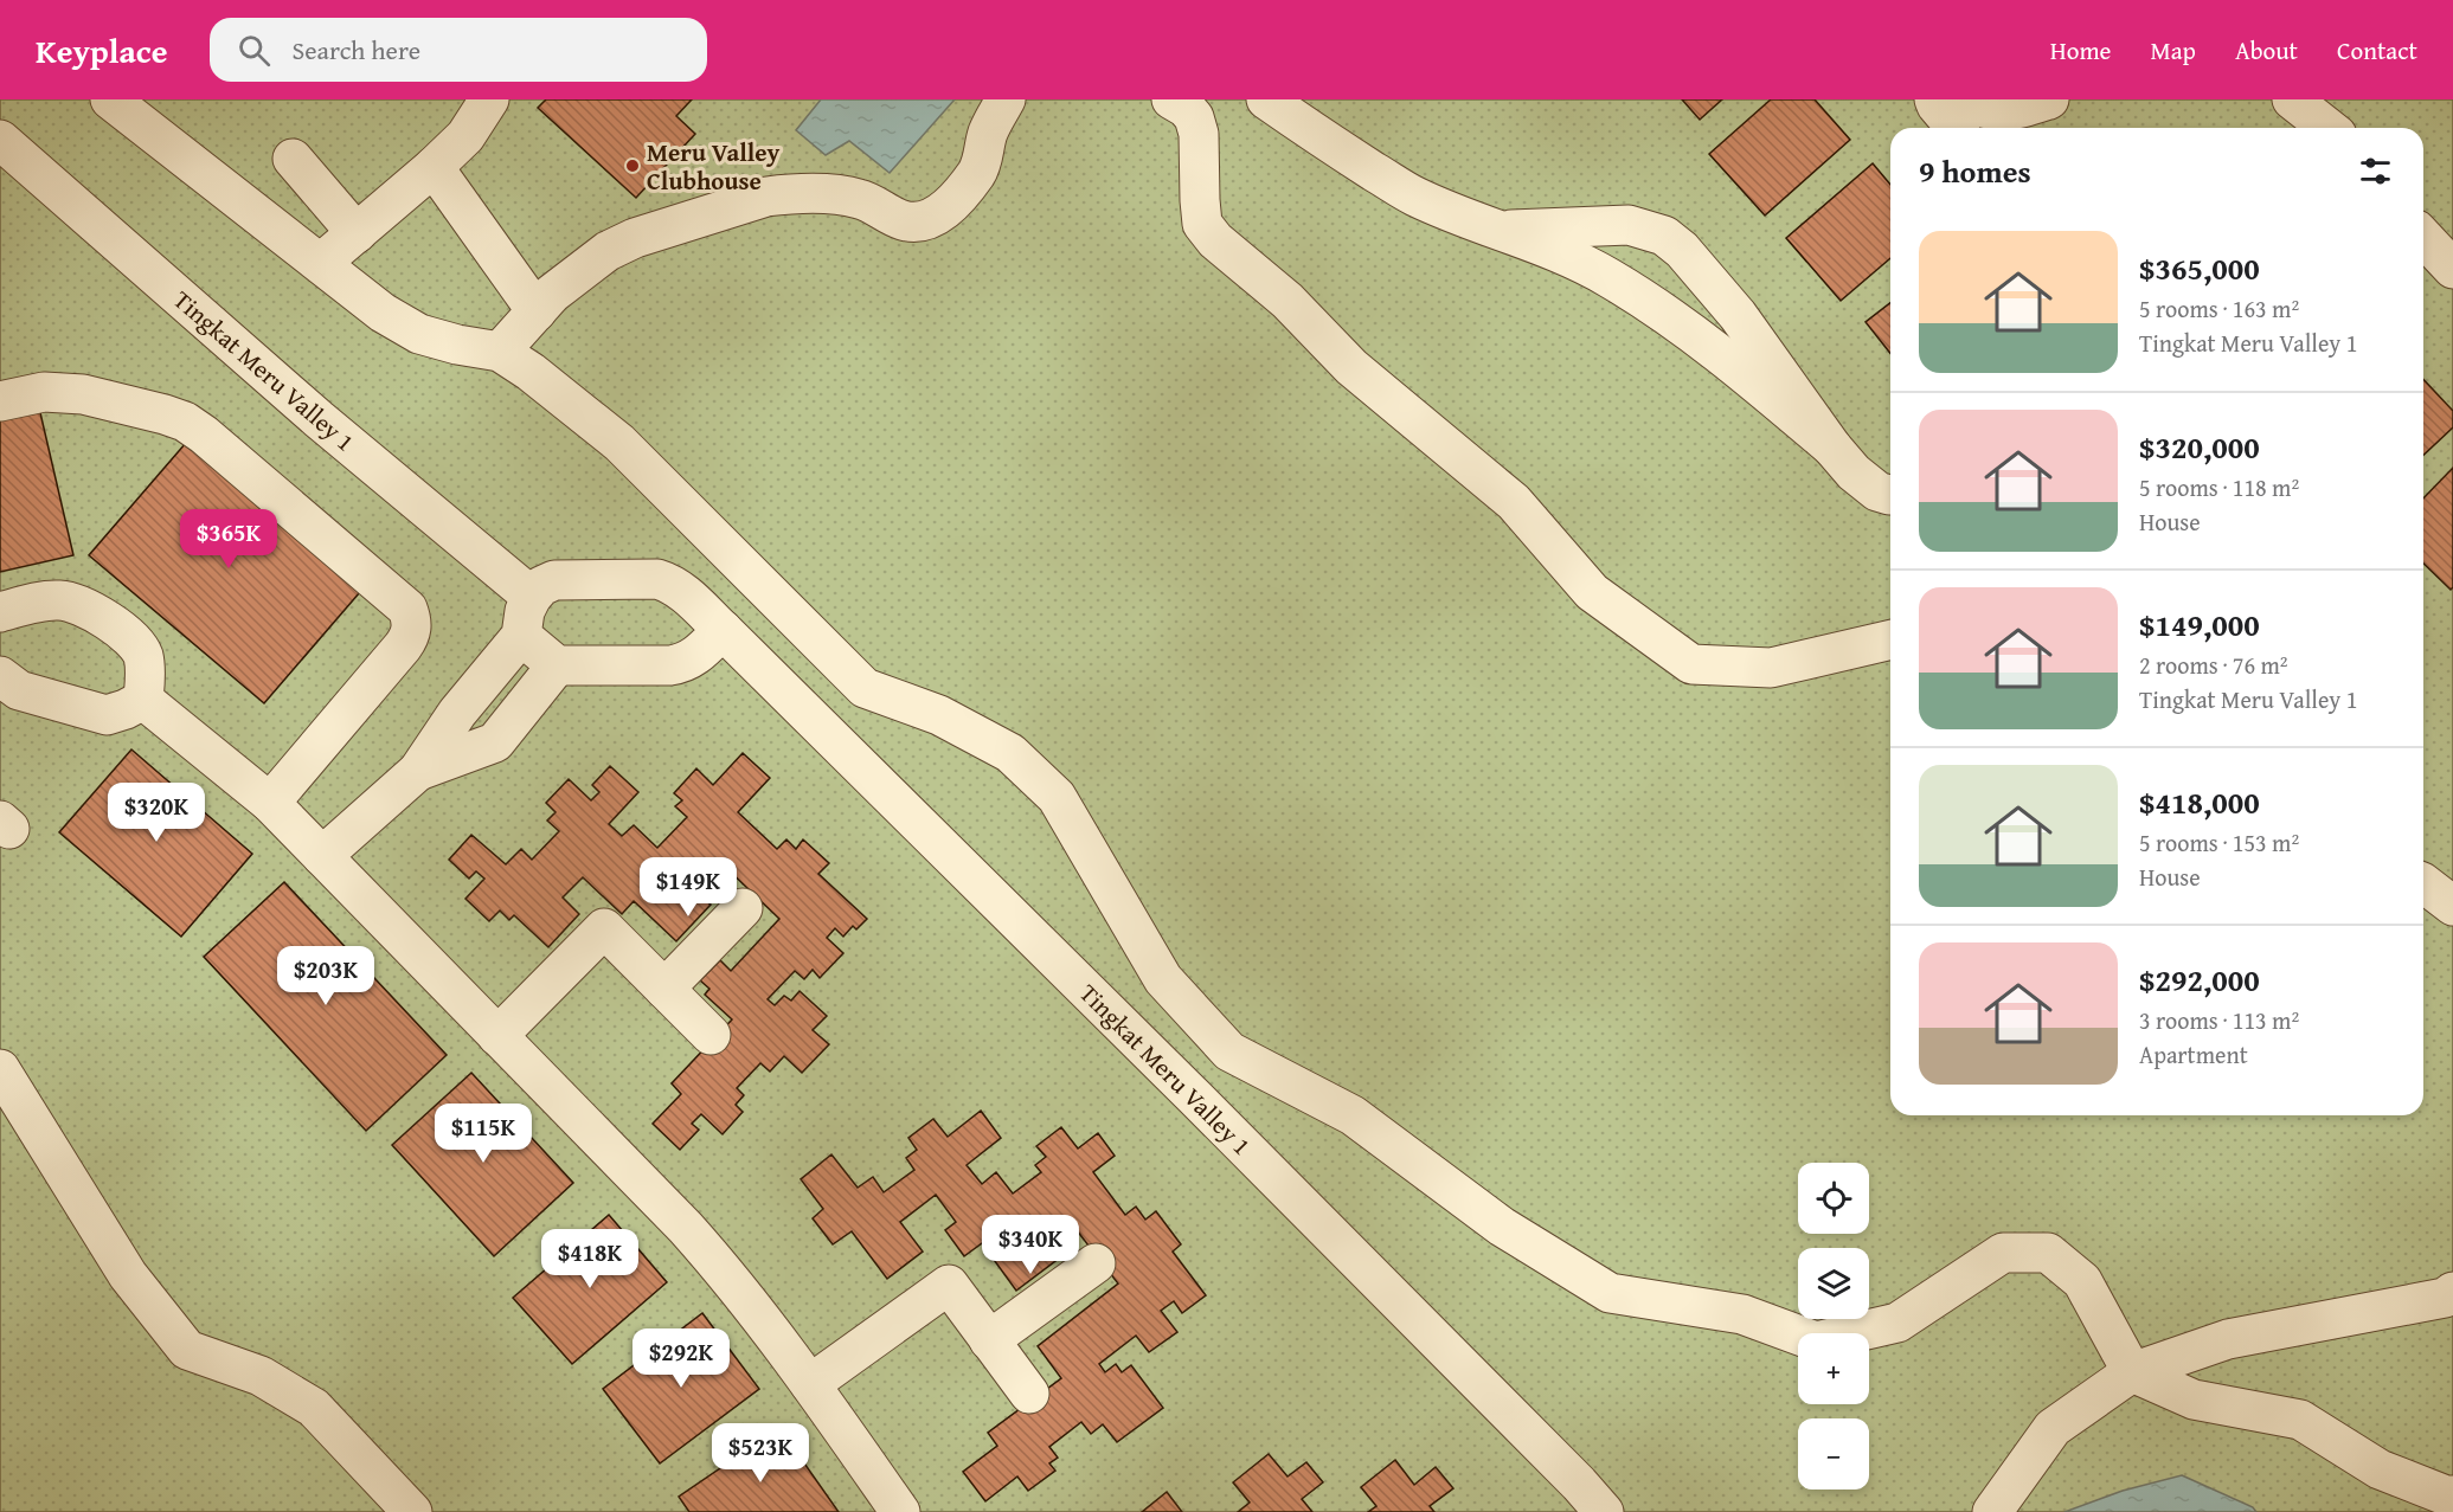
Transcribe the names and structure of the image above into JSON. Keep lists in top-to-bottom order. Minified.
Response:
{"streets":{"street":["Tingkat Meru Valley 1"]},"places":["Meru Valley Clubhouse"],"page":{"header":"Keyplace","search":"Search here","nav":["Home","Map","About","Contact"],"heading":"9 homes","list":[{"name":"$365,000","note":"5 rooms · 163 m² · Tingkat Meru Valley 1"},{"name":"$320,000","note":"5 rooms · 118 m² · House"},{"name":"$149,000","note":"2 rooms · 76 m² · Tingkat Meru Valley 1"},{"name":"$418,000","note":"5 rooms · 153 m² · House"},{"name":"$292,000","note":"3 rooms · 113 m² · Apartment"}],"price":["$365K","$320K","$149K","$203K","$115K","$340K","$418K","$292K","$523K"],"map_buttons":["+","−"]}}
